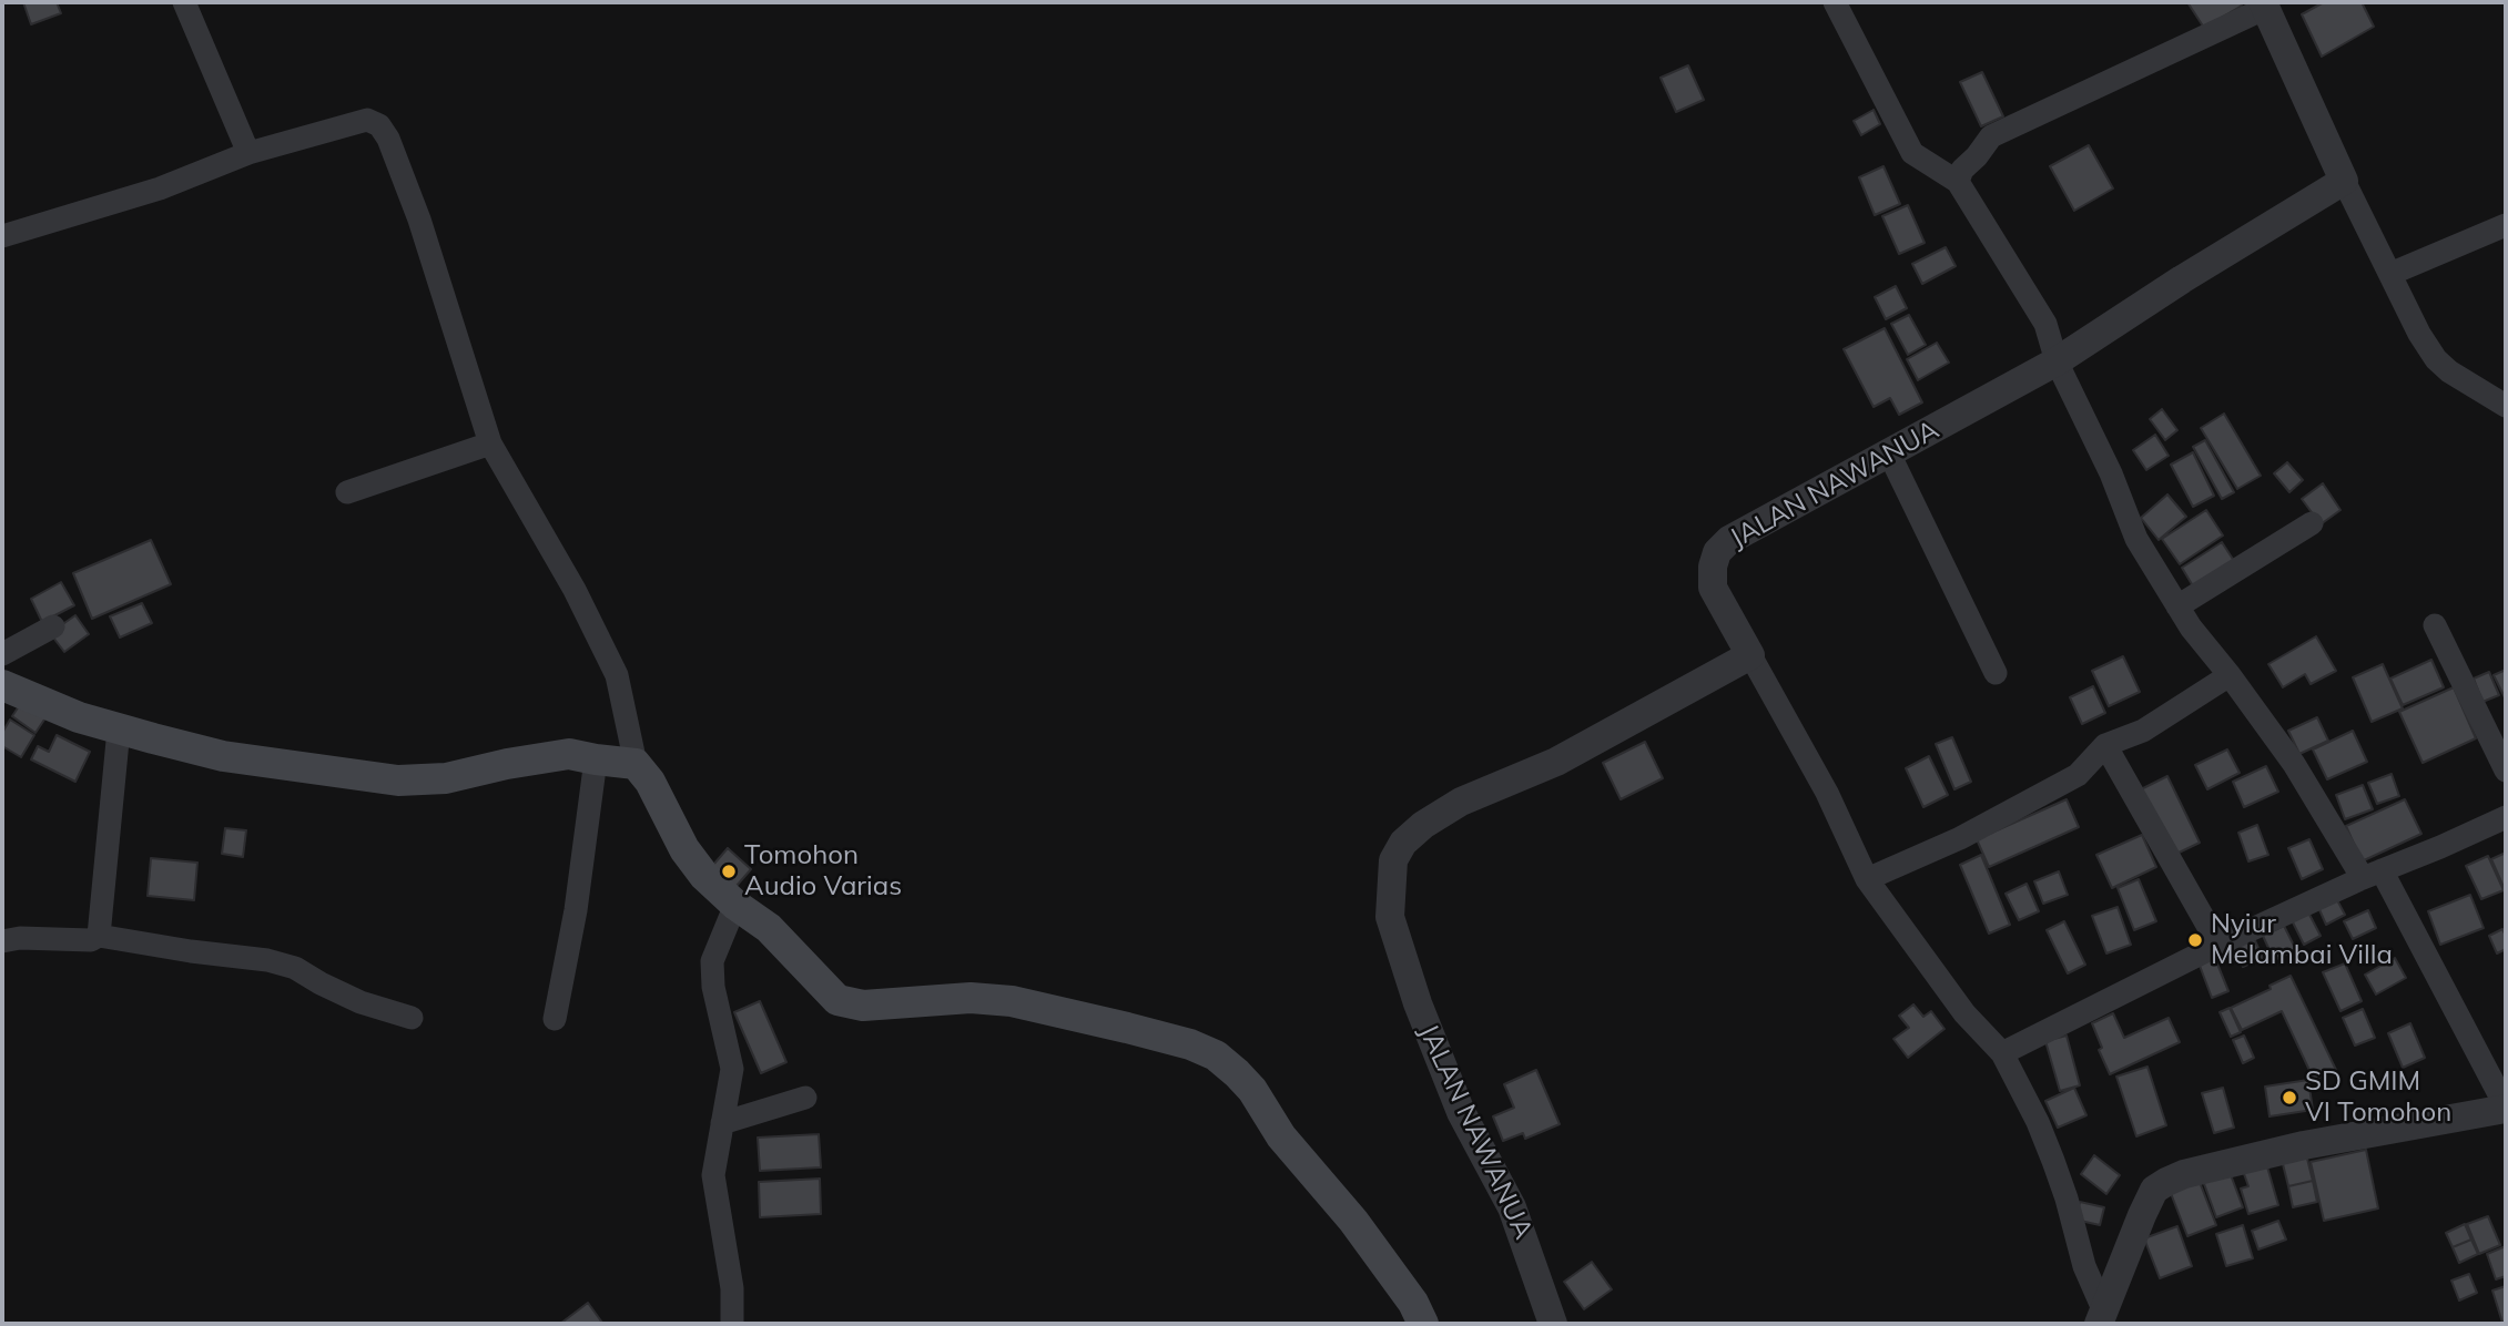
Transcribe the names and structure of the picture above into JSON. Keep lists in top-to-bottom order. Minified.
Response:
{"streets":{"street":["JALAN NAWANUA"]},"places":["Tomohon Audio Varias","Nyiur Melambai Villa","SD GMIM VI Tomohon"]}
